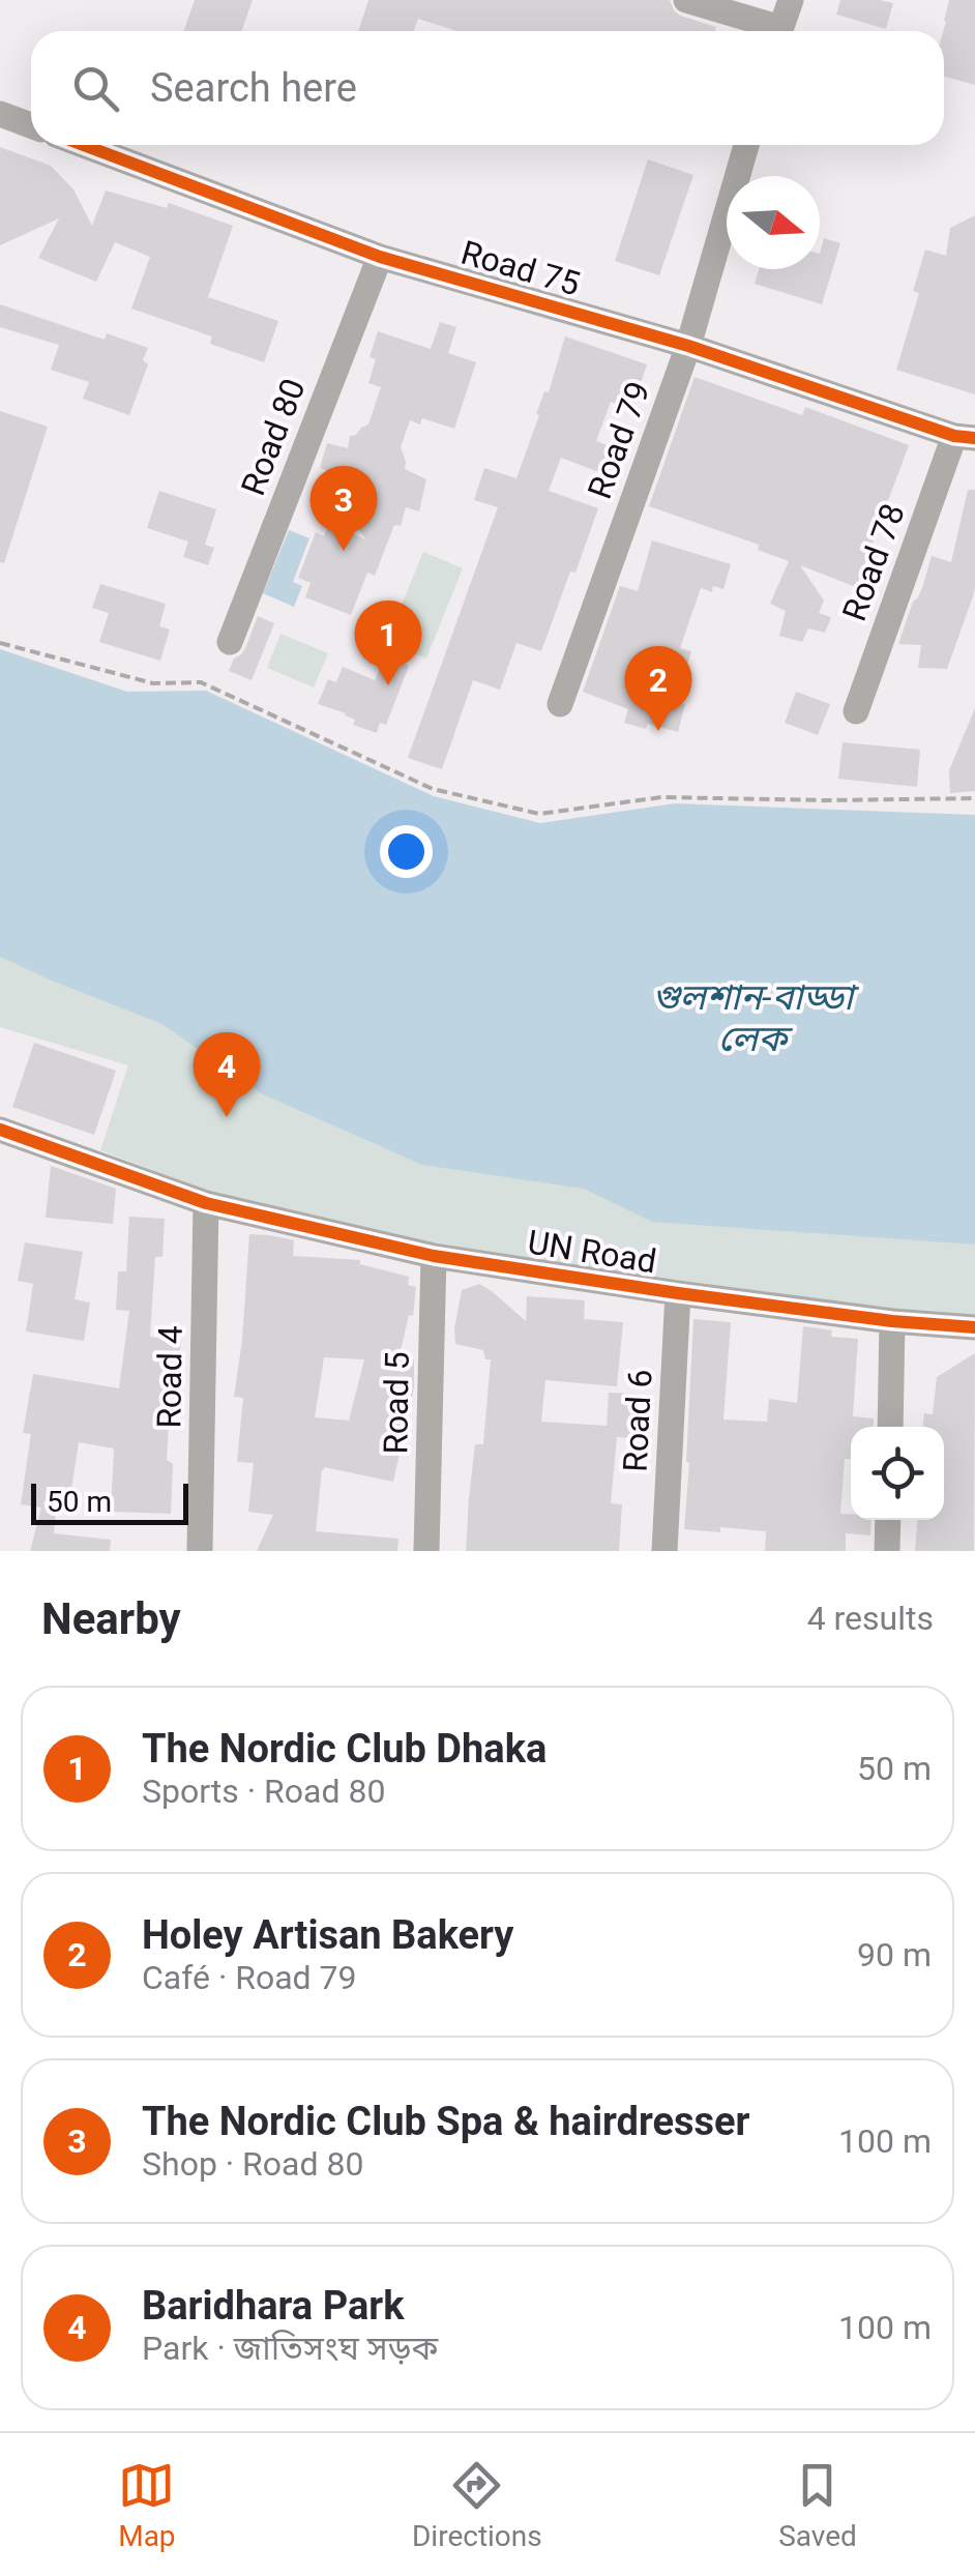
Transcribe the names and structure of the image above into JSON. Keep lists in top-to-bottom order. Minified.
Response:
{"streets":{"street":["Road 75","Road 80","Road 79","Road 78","UN Road","Road 4","Road 5","Road 6"]},"crossings":[["Road 75","Road 80"],["Road 75","Road 79"],["Road 75","Road 78"],["UN Road","Road 4"],["UN Road","Road 5"],["UN Road","Road 6"]],"water":["গুলশান-বাড্ডা লেক"],"scale_bar":"50 m","north":"right","page":{"search":"Search here","pins":["3","1","2","4"],"scale":"50 m","heading":["Nearby","4 results"],"list":[{"mark":"1","name":"The Nordic Club Dhaka","note":"Sports · Road 80","value":"50 m"},{"mark":"2","name":"Holey Artisan Bakery","note":"Café · Road 79","value":"90 m"},{"mark":"3","name":"The Nordic Club Spa & hairdresser","note":"Shop · Road 80","value":"100 m"},{"mark":"4","name":"Baridhara Park","note":"Park · জাতিসংঘ সড়ক","value":"100 m"}],"nav":["Map","Directions","Saved"]}}
